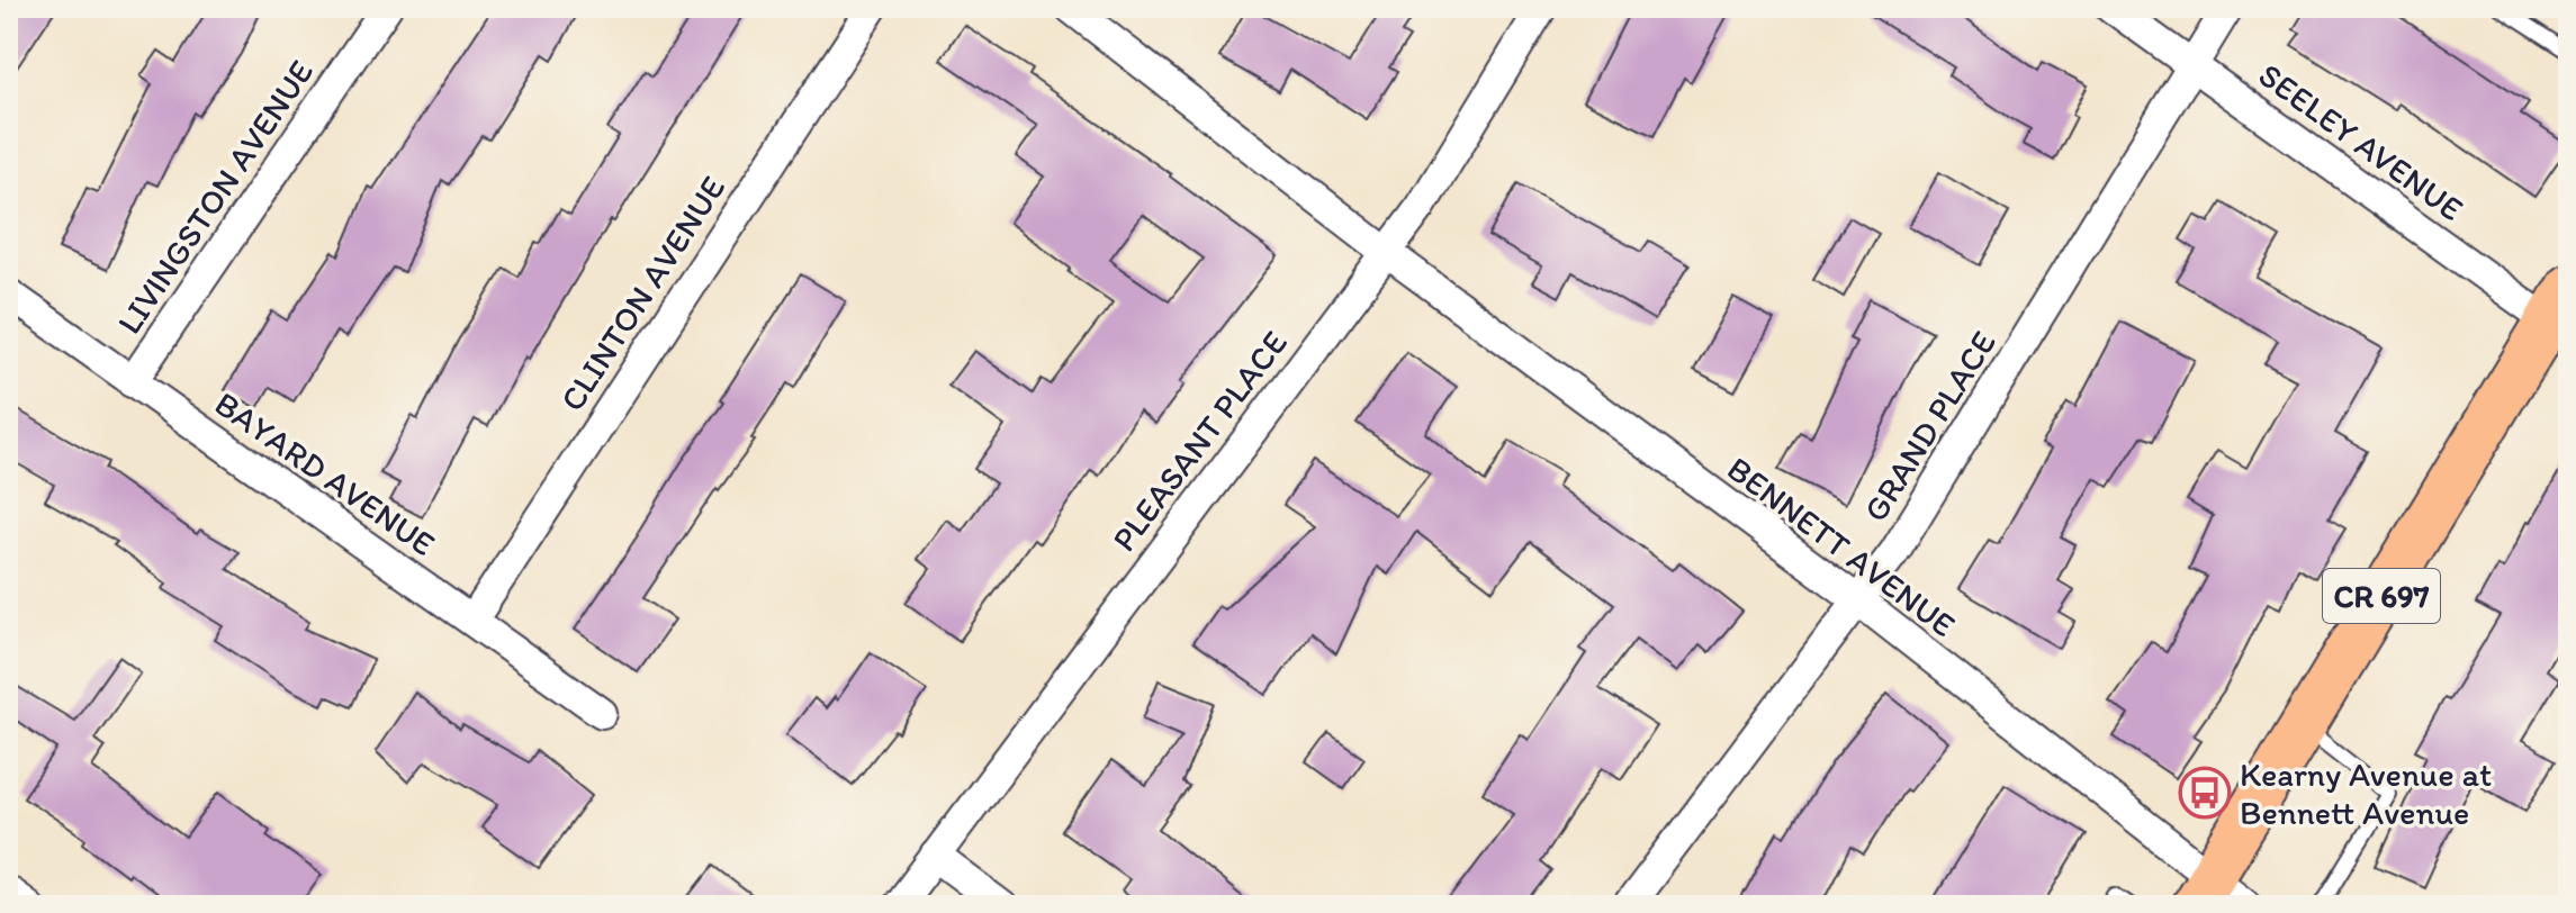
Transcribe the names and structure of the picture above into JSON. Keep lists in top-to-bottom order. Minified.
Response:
{"streets":{"main road":["CR 697"],"street":["SEELEY AVENUE","LIVINGSTON AVENUE","CLINTON AVENUE","GRAND PLACE","PLEASANT PLACE","BAYARD AVENUE","BENNETT AVENUE"]},"crossings":[["SEELEY AVENUE","GRAND PLACE"],["SEELEY AVENUE","CR 697"],["LIVINGSTON AVENUE","BAYARD AVENUE"],["CLINTON AVENUE","BAYARD AVENUE"],["GRAND PLACE","BENNETT AVENUE"],["PLEASANT PLACE","BENNETT AVENUE"],["BENNETT AVENUE","CR 697"]],"places":{"bus stop":["Kearny Avenue at Bennett Avenue"]}}
